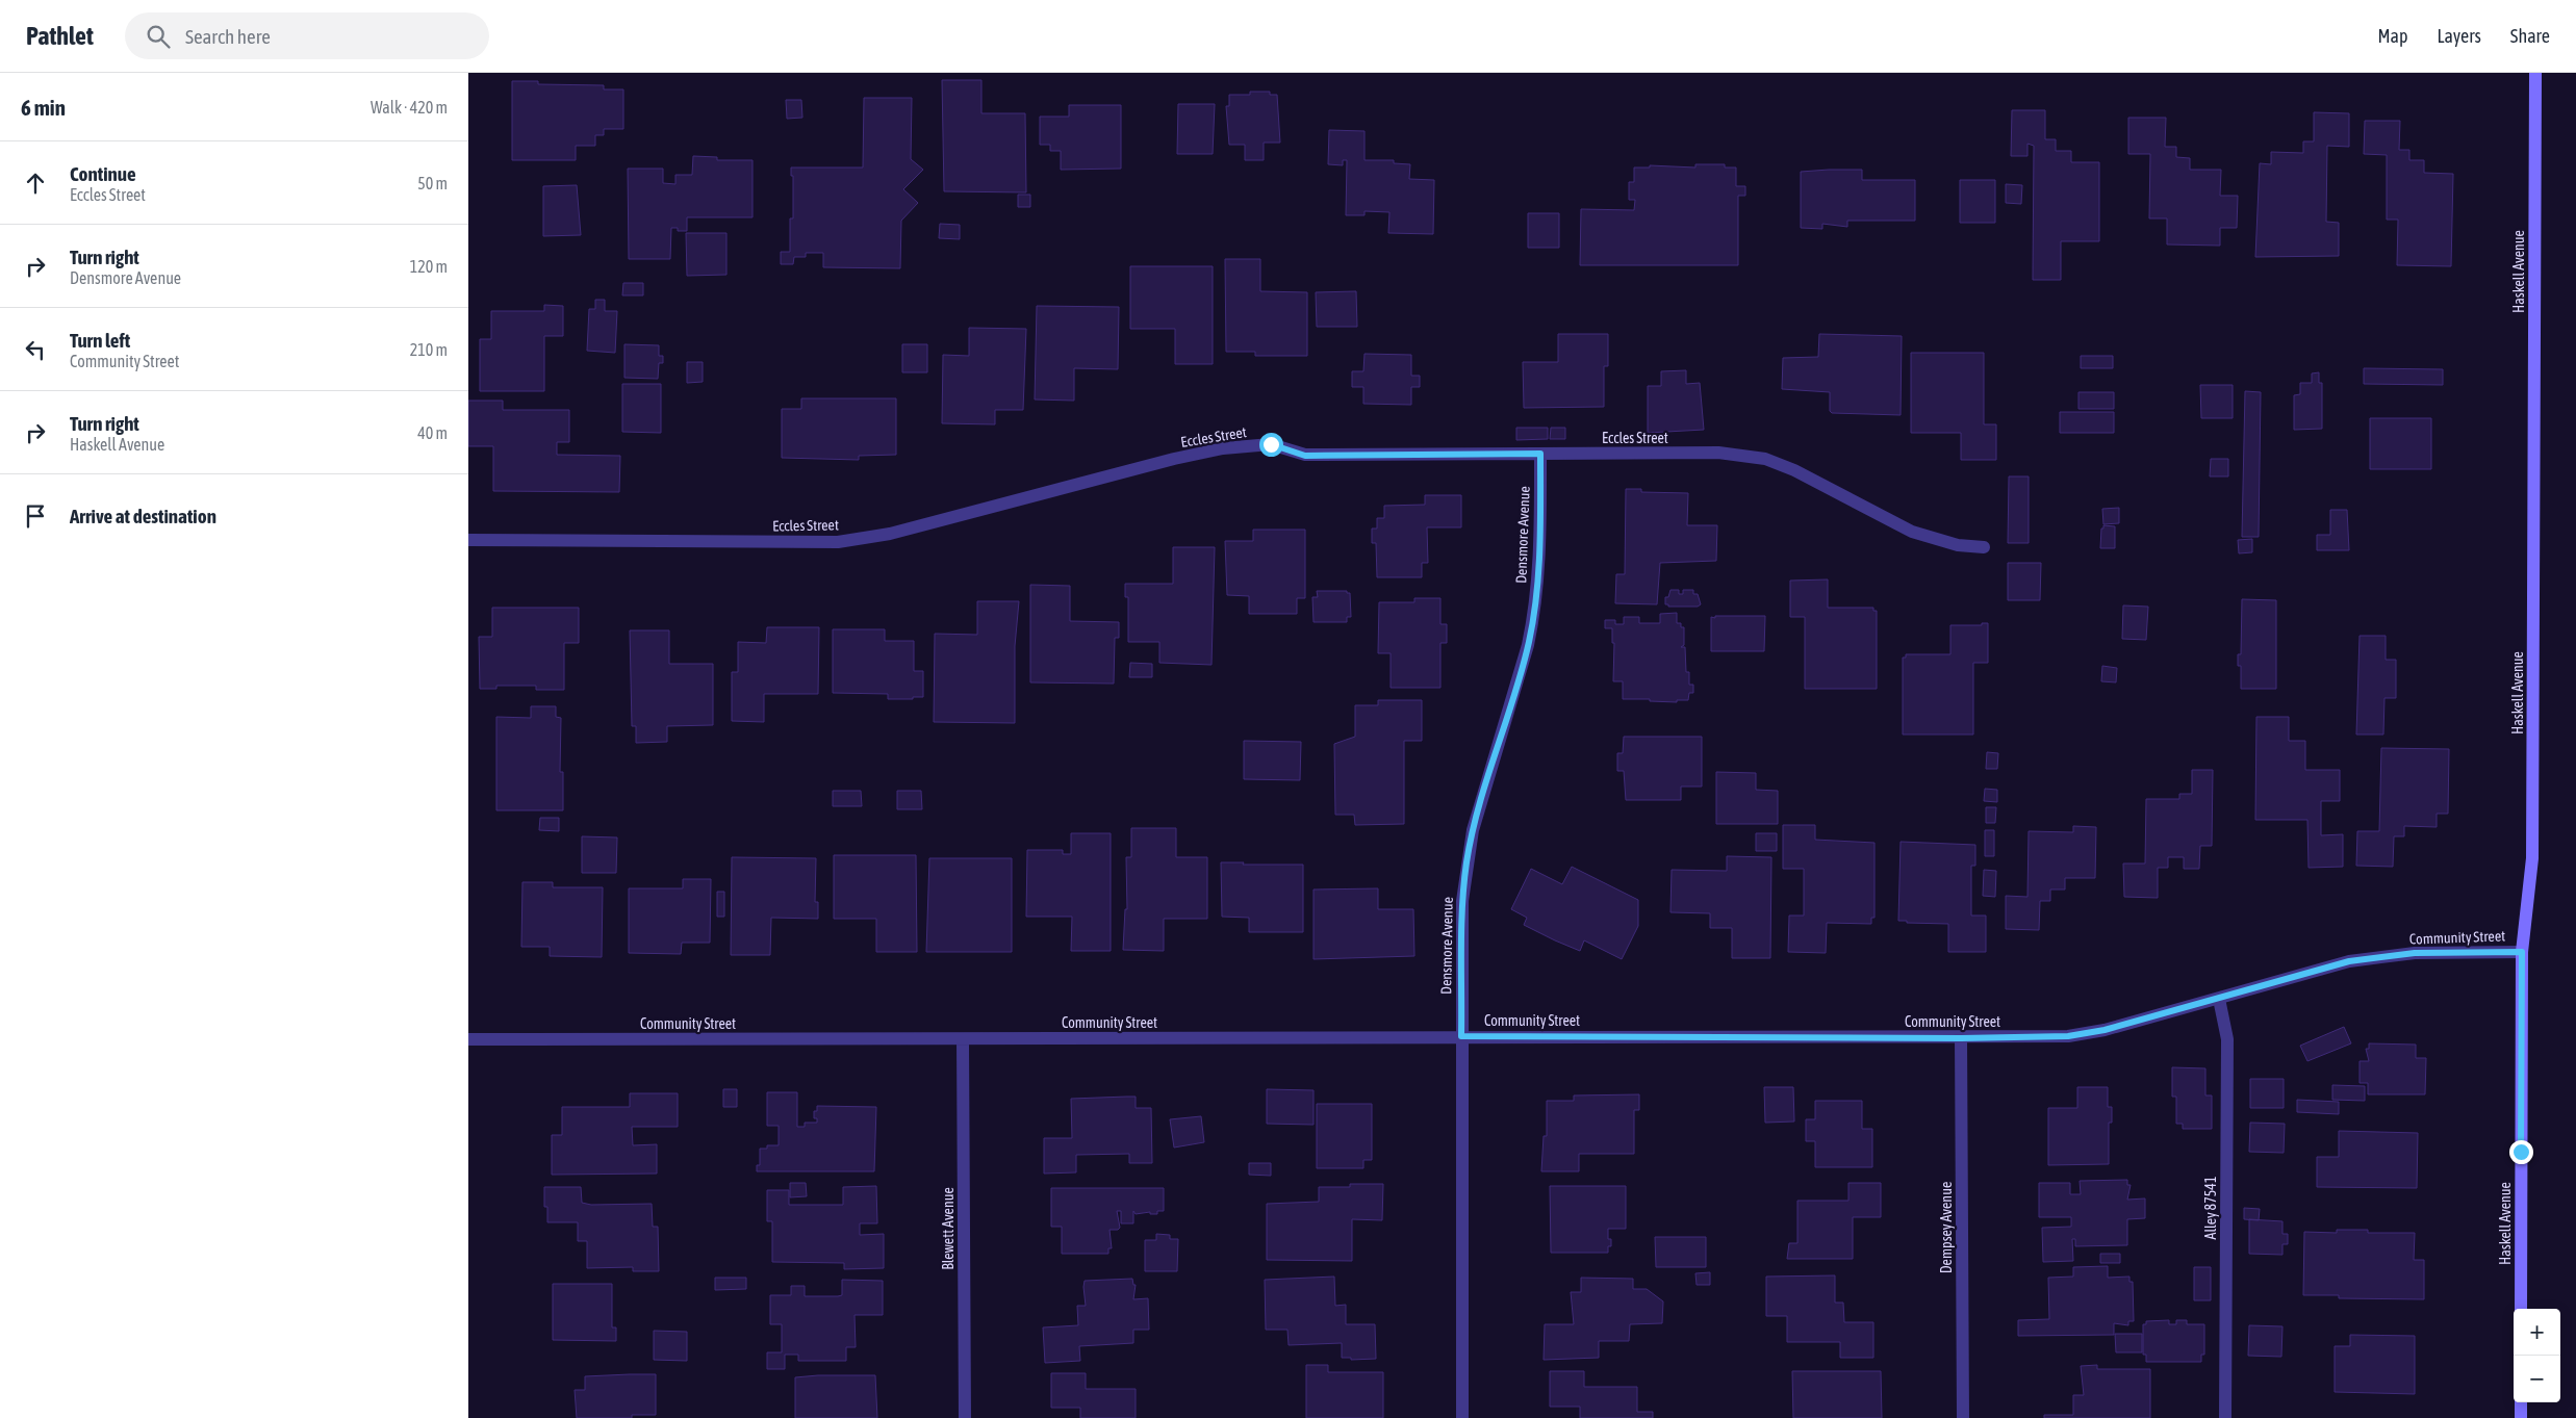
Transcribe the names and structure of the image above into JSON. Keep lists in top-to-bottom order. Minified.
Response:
{"streets":{"main road":["Haskell Avenue"],"street":["Eccles Street","Densmore Avenue","Community Street","Alley 87541","Dempsey Avenue","Blewett Avenue"]},"crossings":[["Haskell Avenue","Community Street"],["Eccles Street","Densmore Avenue"],["Densmore Avenue","Community Street"],["Community Street","Alley 87541"],["Community Street","Dempsey Avenue"],["Community Street","Blewett Avenue"]],"page":{"header":"Pathlet","search":"Search here","nav":["Map","Layers","Share"],"heading":["6 min","Walk · 420 m"],"list":[["Continue","Eccles Street","50 m"],["Turn right","Densmore Avenue","120 m"],["Turn left","Community Street","210 m"],["Turn right","Haskell Avenue","40 m"],"Arrive at destination"],"map_buttons":["+","−"]}}
